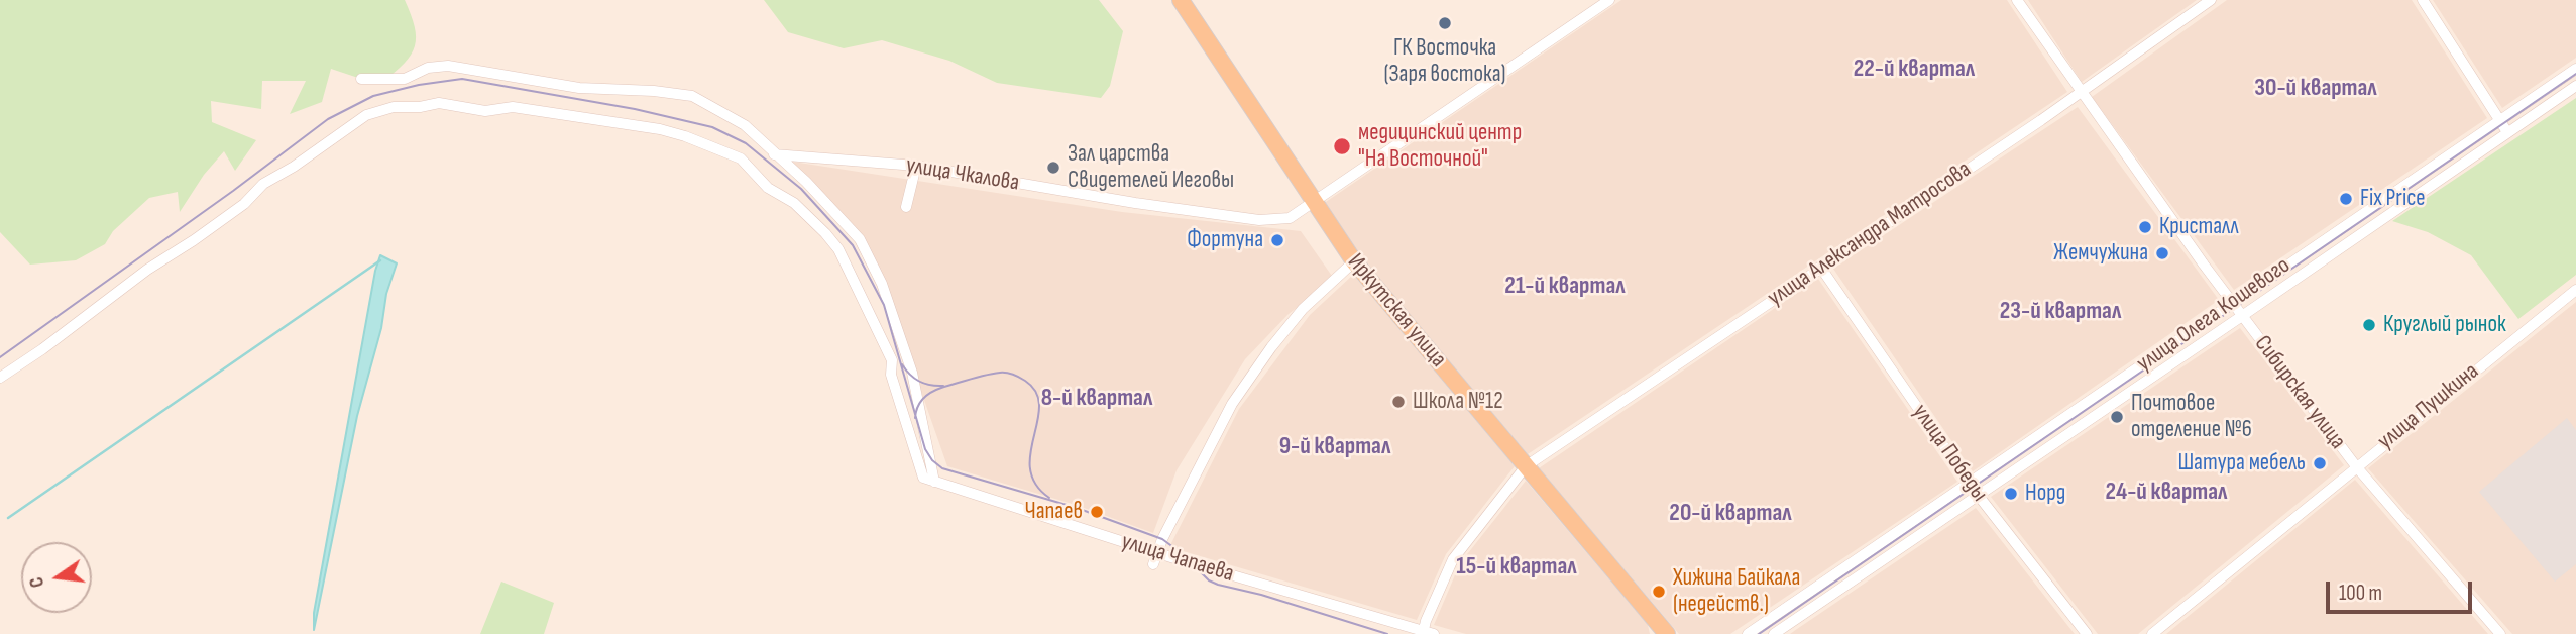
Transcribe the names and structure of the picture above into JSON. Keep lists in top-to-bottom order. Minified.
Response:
{"streets":{"main road":["Иркутская улица"],"street":["улица Чкалова","улица Александра Матросова","улица Олега Кошевого","Сибирская улица","улица Пушкина","улица Победы","улица Чапаева"]},"crossings":[["улица Чкалова","Иркутская улица"],["улица Александра Матросова","Иркутская улица"],["улица Александра Матросова","Сибирская улица"],["улица Александра Матросова","улица Победы"],["улица Александра Матросова","улица Чапаева"],["улица Олега Кошевого","Сибирская улица"],["улица Олега Кошевого","улица Победы"],["Сибирская улица","улица Пушкина"]],"districts":["22-й квартал","30-й квартал","21-й квартал","23-й квартал","8-й квартал","9-й квартал","24-й квартал","20-й квартал","15-й квартал"],"places":["ГК Восточка (Заря востока)","медицинский центр \"На Восточной\"","Зал царства Свидетелей Иеговы","Fix Price","Кристалл","Фортуна","Жемчужина","Круглый рынок","Школа №12","Почтовое отделение №6","Шатура мебель","Норд","Чапаев","Хижина Байкала (недейств.)"],"scale_bar":"100 m","north":"left"}
